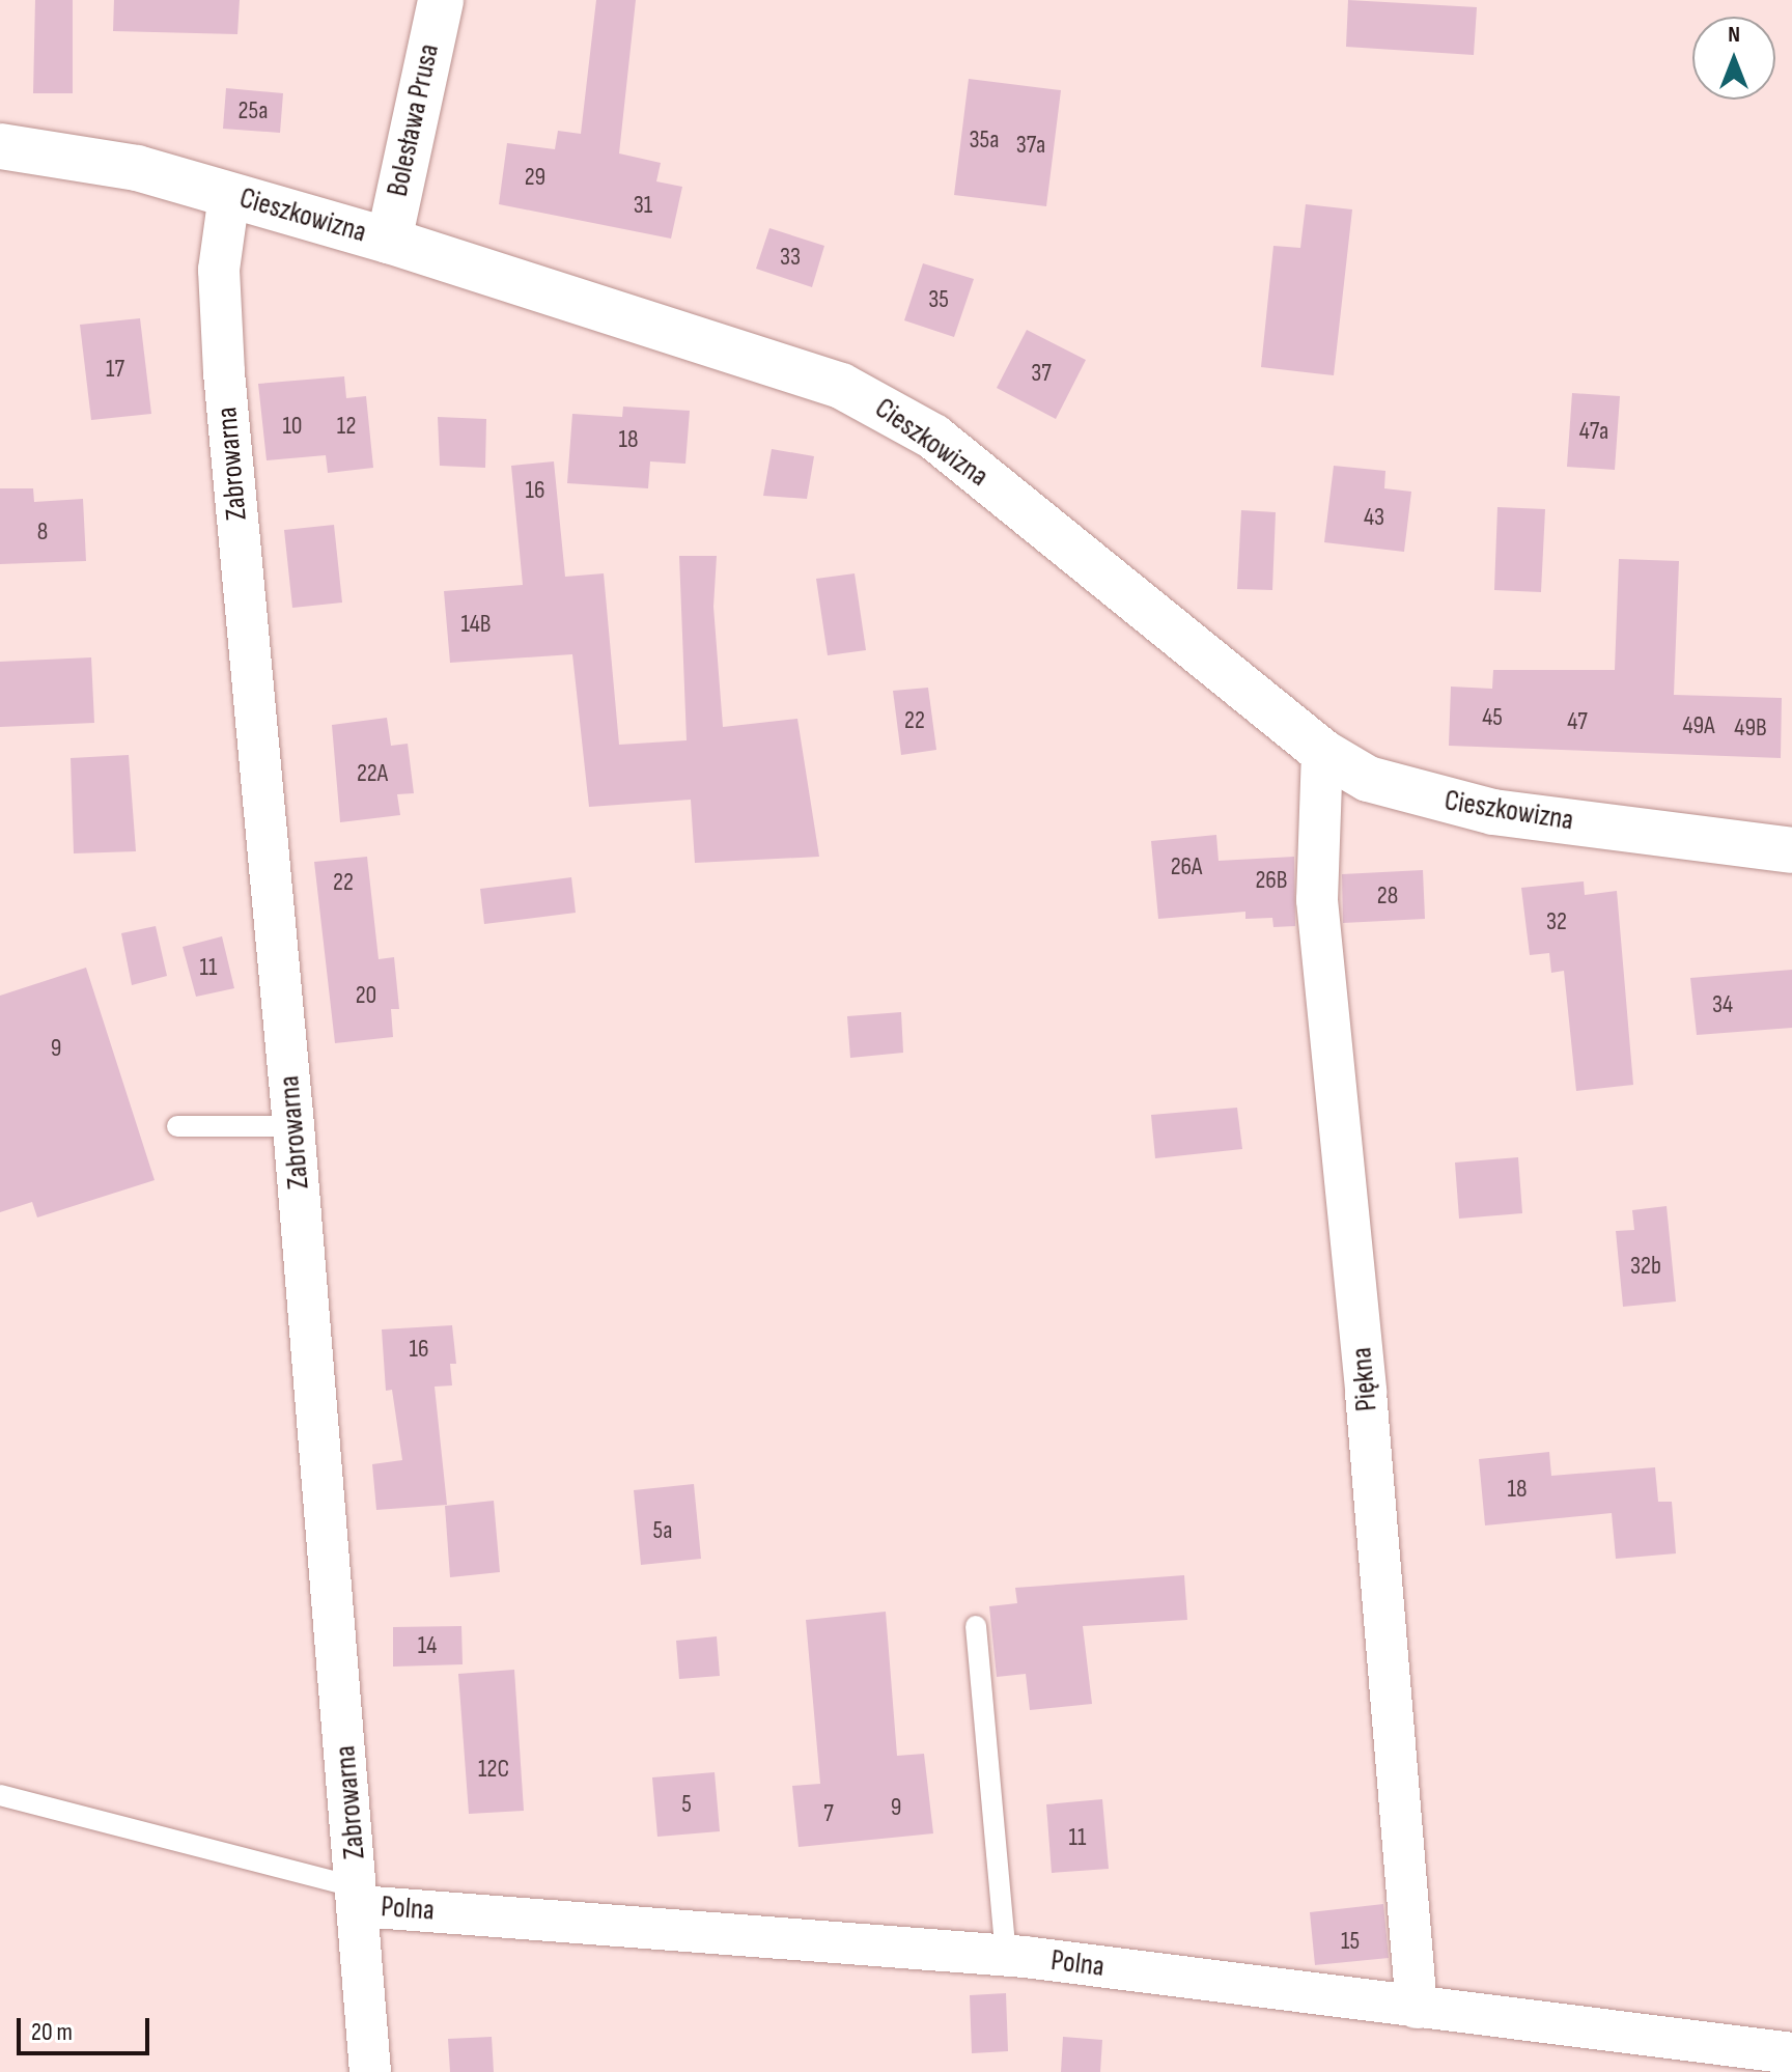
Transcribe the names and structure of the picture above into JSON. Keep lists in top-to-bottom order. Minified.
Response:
{"streets":{"street":["Bolesława Prusa","Cieszkowizna","Zabrowarna","Piękna","Polna"]},"crossings":[["Bolesława Prusa","Cieszkowizna"],["Cieszkowizna","Zabrowarna"],["Cieszkowizna","Piękna"],["Zabrowarna","Polna"],["Piękna","Polna"]],"house_numbers":["25a","35a","37a","29","31","33","35","17","37","10","12","47a","18","16","43","8","14B","45","22","47","49A","49B","22A","26A","26B","22","28","32","11","20","34","9","32b","16","18","5a","14","12C","5","9","7","11","15"],"scale_bar":"20 m","north":"top"}
